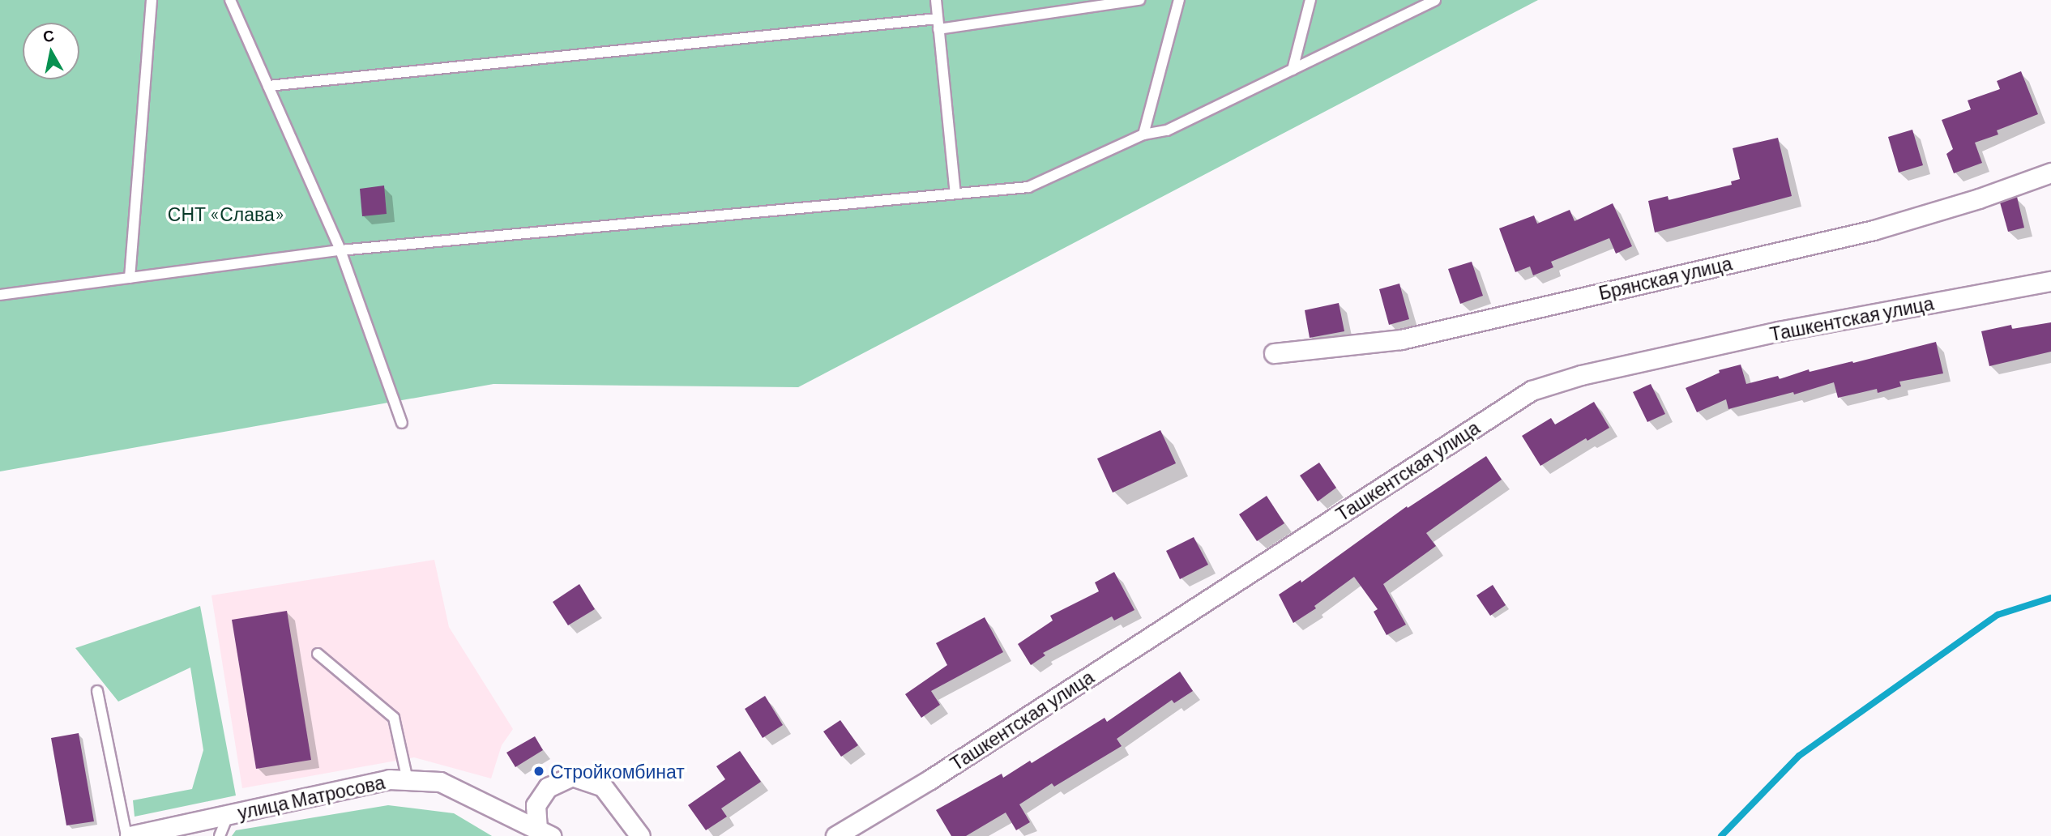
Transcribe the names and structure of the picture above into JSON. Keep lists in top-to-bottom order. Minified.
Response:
{"streets":{"street":["Брянская улица","Ташкентская улица","улица Матросова"]},"parks":["СНТ «Слава»"],"places":["Стройкомбинат"],"north":"top"}
